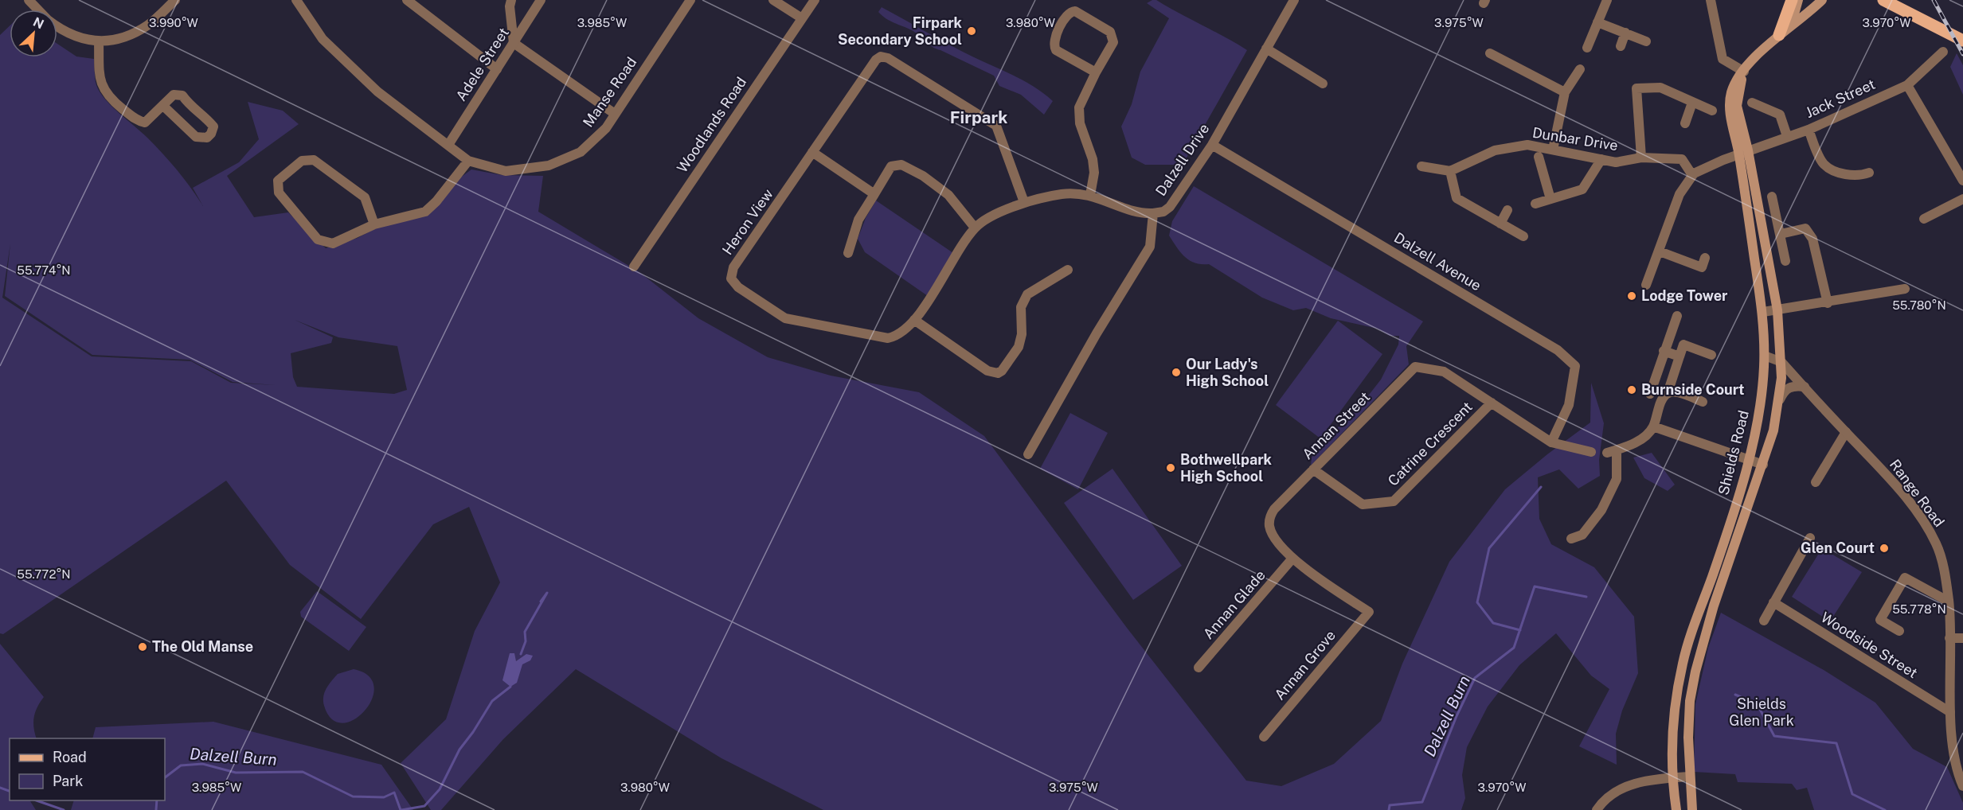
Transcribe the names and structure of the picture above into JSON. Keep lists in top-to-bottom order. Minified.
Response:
{"streets":{"main road":["Shields Road"],"street":["Adele Street","Manse Road","Jack Street","Woodlands Road","Dunbar Drive","Dalzell Drive","Heron View","Dalzell Avenue","Annan Street","Catrine Crescent","Range Road","Annan Glade","Woodside Street","Annan Grove"]},"crossings":[["Adele Street","Manse Road"],["Jack Street","Dunbar Drive"],["Jack Street","Shields Road"],["Dalzell Drive","Heron View"],["Dalzell Drive","Dalzell Avenue"],["Dalzell Avenue","Annan Street"],["Annan Street","Catrine Crescent"],["Annan Street","Annan Glade"],["Annan Street","Annan Grove"],["Shields Road","Range Road"],["Range Road","Woodside Street"]],"districts":["Firpark"],"water":["Dalzell Burn"],"parks":["Shields Glen Park"],"places":["Firpark Secondary School","Lodge Tower","Our Lady's High School","Burnside Court","Bothwellpark High School","Glen Court","The Old Manse"],"legend":["Road","Park"],"north":"top right","coordinates":["3.990°W","3.985°W","3.980°W","3.975°W","3.970°W","55.774°N","55.780°N","55.772°N","55.778°N"]}
